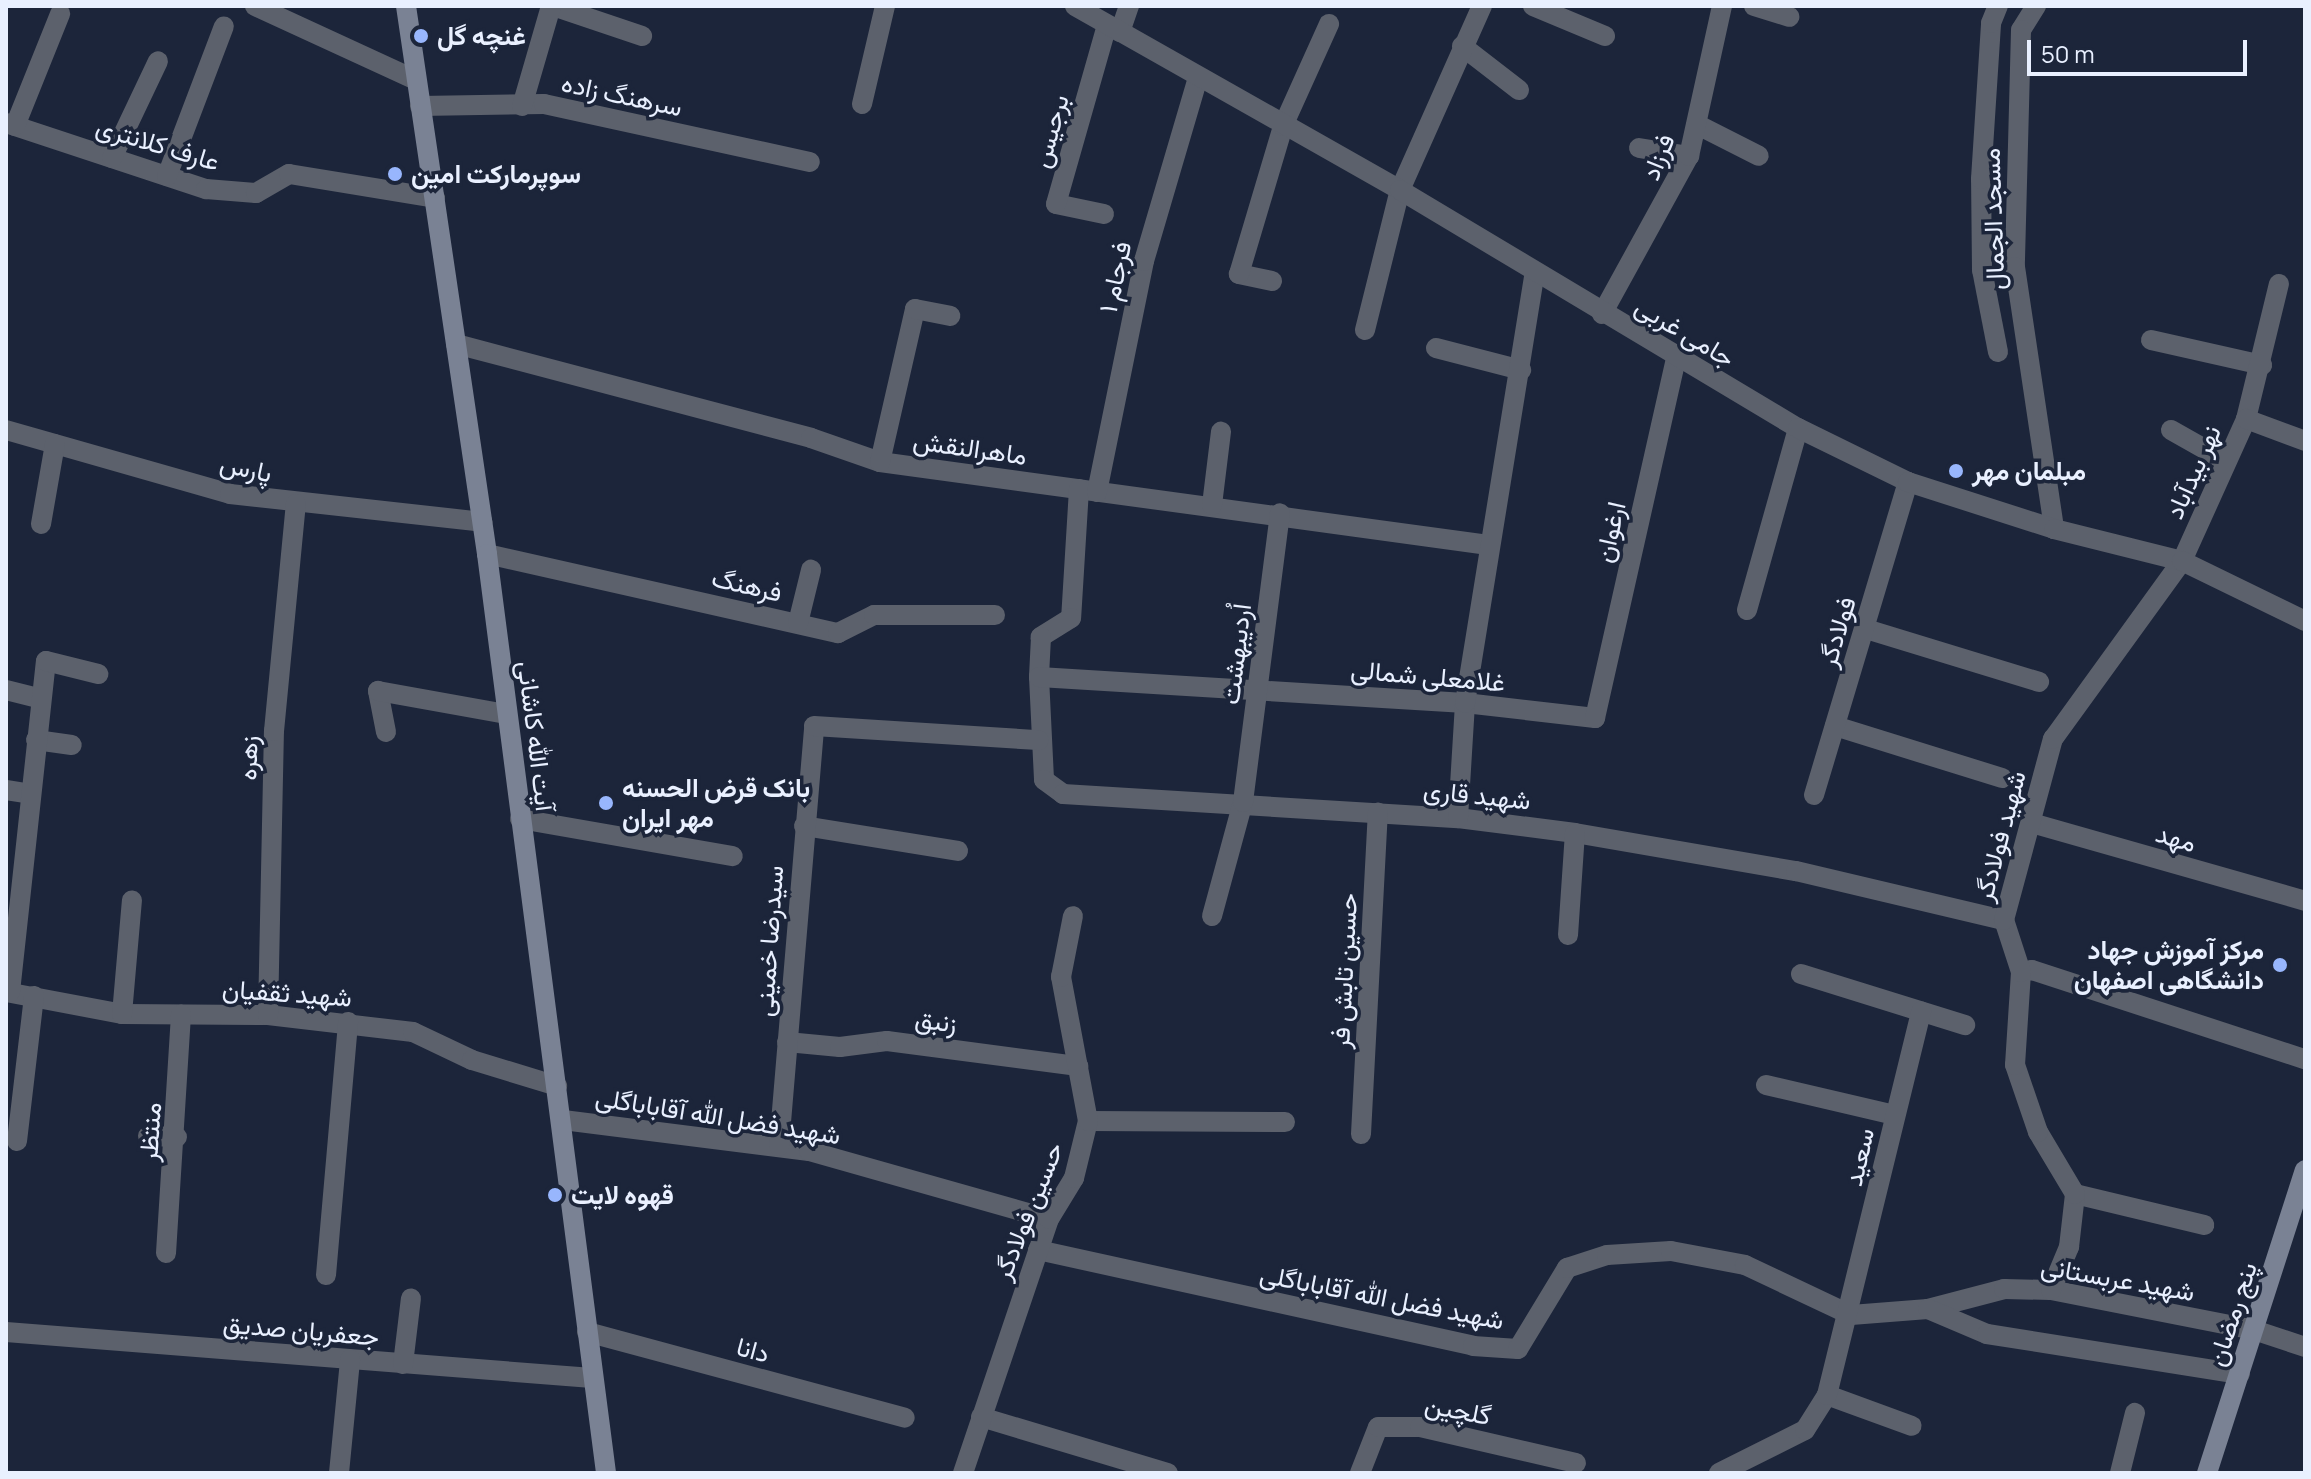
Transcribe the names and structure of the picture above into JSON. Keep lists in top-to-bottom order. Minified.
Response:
{"streets":{"main road":["آیت الله کاشانی","پنج رمضان"],"street":["سرهنگ زاده","برجیس","عارف کلانتری","فرزاد","مسجد الجمال","فرجام ۱","جامی غربی","ماهرالنقش","پارس","نهر بیدآباد","ارغوان","فرهنگ","فولادگر","اُردیبهشت","غلامعلی شمالی","زهره","شهید قاری","شهید فولادگر","مهد","سیدرضا خمینی","حسین تابش فر","شهید ثقفیان","زنبق","شهید فضل الله آقاباباگلی","منتظر","سعید","حسین فولادگر","شهید عربستانی","جعفریان صدیق","دانا","گلچین"]},"crossings":[["سرهنگ زاده","آیت الله کاشانی"],["برجیس","جامی غربی"],["عارف کلانتری","آیت الله کاشانی"],["فرزاد","جامی غربی"],["مسجد الجمال","جامی غربی"],["فرجام ۱","جامی غربی"],["فرجام ۱","ماهرالنقش"],["فرجام ۱","غلامعلی شمالی"],["فرجام ۱","شهید قاری"],["جامی غربی","نهر بیدآباد"],["جامی غربی","ارغوان"],["جامی غربی","فولادگر"],["جامی غربی","شهید فولادگر"],["ماهرالنقش","اُردیبهشت"],["ماهرالنقش","آیت الله کاشانی"],["پارس","آیت الله کاشانی"],["پارس","زهره"],["نهر بیدآباد","شهید فولادگر"],["ارغوان","غلامعلی شمالی"],["فرهنگ","آیت الله کاشانی"],["اُردیبهشت","غلامعلی شمالی"],["اُردیبهشت","شهید قاری"],["غلامعلی شمالی","شهید قاری"],["آیت الله کاشانی","شهید ثقفیان"],["آیت الله کاشانی","شهید فضل الله آقاباباگلی"],["آیت الله کاشانی","جعفریان صدیق"],["آیت الله کاشانی","دانا"],["زهره","شهید ثقفیان"],["شهید قاری","شهید فولادگر"],["شهید قاری","سیدرضا خمینی"],["شهید قاری","حسین تابش فر"],["شهید فولادگر","مهد"],["سیدرضا خمینی","زنبق"],["سیدرضا خمینی","شهید فضل الله آقاباباگلی"],["شهید ثقفیان","منتظر"],["زنبق","حسین فولادگر"],["شهید فضل الله آقاباباگلی","سعید"],["شهید فضل الله آقاباباگلی","حسین فولادگر"],["شهید فضل الله آقاباباگلی","شهید عربستانی"],["سعید","شهید عربستانی"],["شهید عربستانی","پنج رمضان"]],"places":["غنچه گل","سوپرمارکت امین","مبلمان مهر","بانک قرض الحسنه مهر ایران","مرکز آموزش جهاد دانشگاهی اصفهان","قهوه لایت"],"scale_bar":"50 m"}
